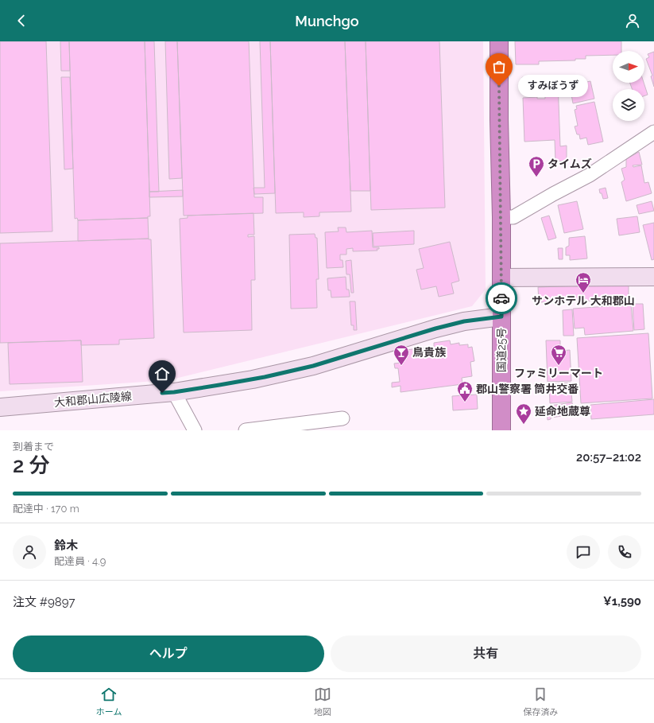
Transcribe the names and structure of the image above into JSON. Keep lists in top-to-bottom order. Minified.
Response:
{"streets":{"highway":["国道25号"],"main road":["大和郡山広陵線"]},"crossings":[["国道25号","大和郡山広陵線"]],"places":{"other":["すみぼうず"],"parking":["タイムズ"],"hotel":["サンホテル 大和郡山"],"bar":["鳥貴族"],"supermarket":["ファミリーマート"],"public building":["郡山警察署 筒井交番"],"place":["延命地蔵尊"]},"north":"right","page":{"header":"Munchgo","bubble":"すみぼうず","heading":["2 分","到着まで","20:57–21:02"],"panel":["鈴木","配達員 · 4.9","注文 #9897","¥1,590"],"bar":"配達中 · 170 m","buttons":["ヘルプ","共有"],"tabs":["ホーム","地図","保存済み"]}}
